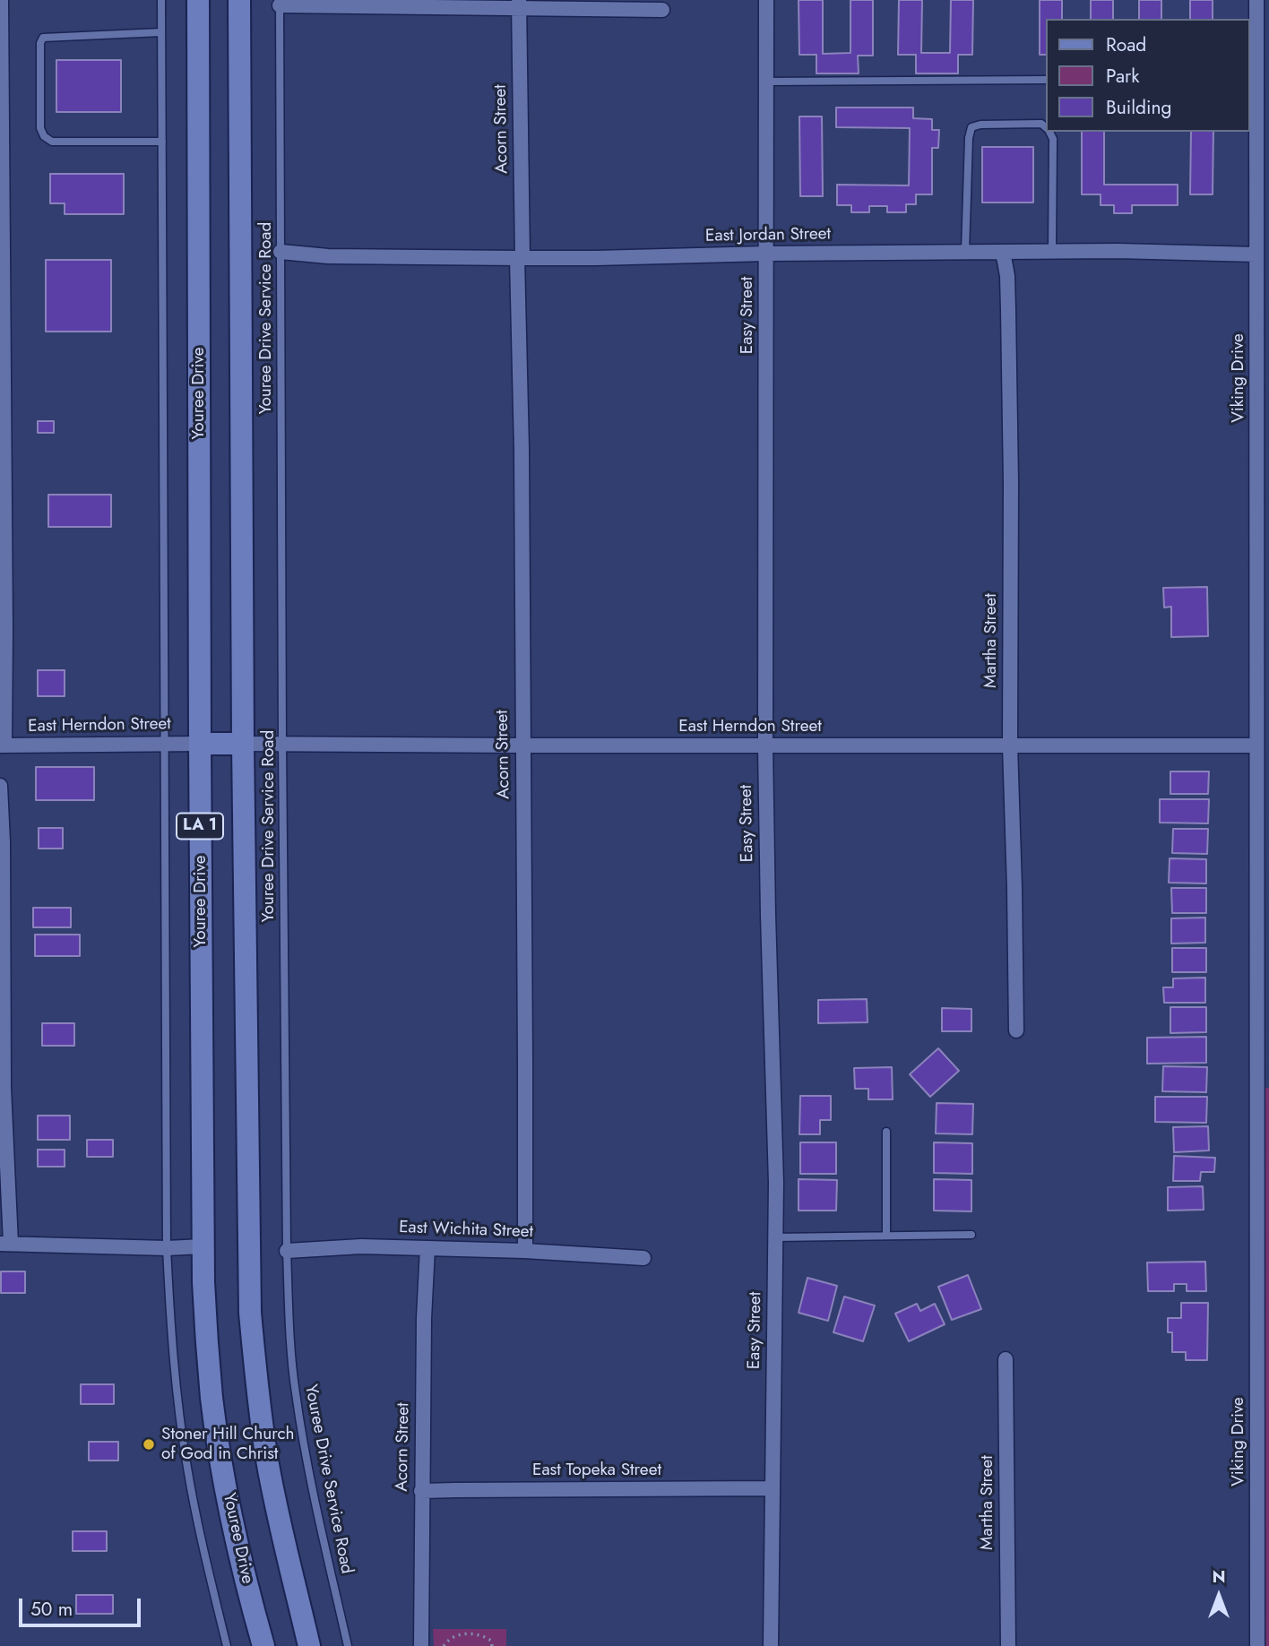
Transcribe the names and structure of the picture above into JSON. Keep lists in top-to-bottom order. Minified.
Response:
{"streets":{"main road":["Youree Drive","LA 1"],"street":["Acorn Street","East Jordan Street","Easy Street","Viking Drive","Martha Street","East Herndon Street","East Wichita Street","East Topeka Street"],"lane":["Youree Drive Service Road"]},"crossings":[["Acorn Street","East Jordan Street"],["Acorn Street","East Herndon Street"],["Acorn Street","East Wichita Street"],["Acorn Street","East Topeka Street"],["East Jordan Street","Easy Street"],["East Jordan Street","Youree Drive Service Road"],["East Jordan Street","Viking Drive"],["East Jordan Street","Martha Street"],["Easy Street","East Herndon Street"],["Easy Street","East Topeka Street"],["Youree Drive Service Road","East Herndon Street"],["Youree Drive Service Road","East Wichita Street"],["Viking Drive","East Herndon Street"],["Youree Drive","East Herndon Street"],["Martha Street","East Herndon Street"],["East Herndon Street","LA 1"]],"places":["Stoner Hill Church of God in Christ"],"legend":["Road","Park","Building"],"scale_bar":"50 m","north":"top"}
